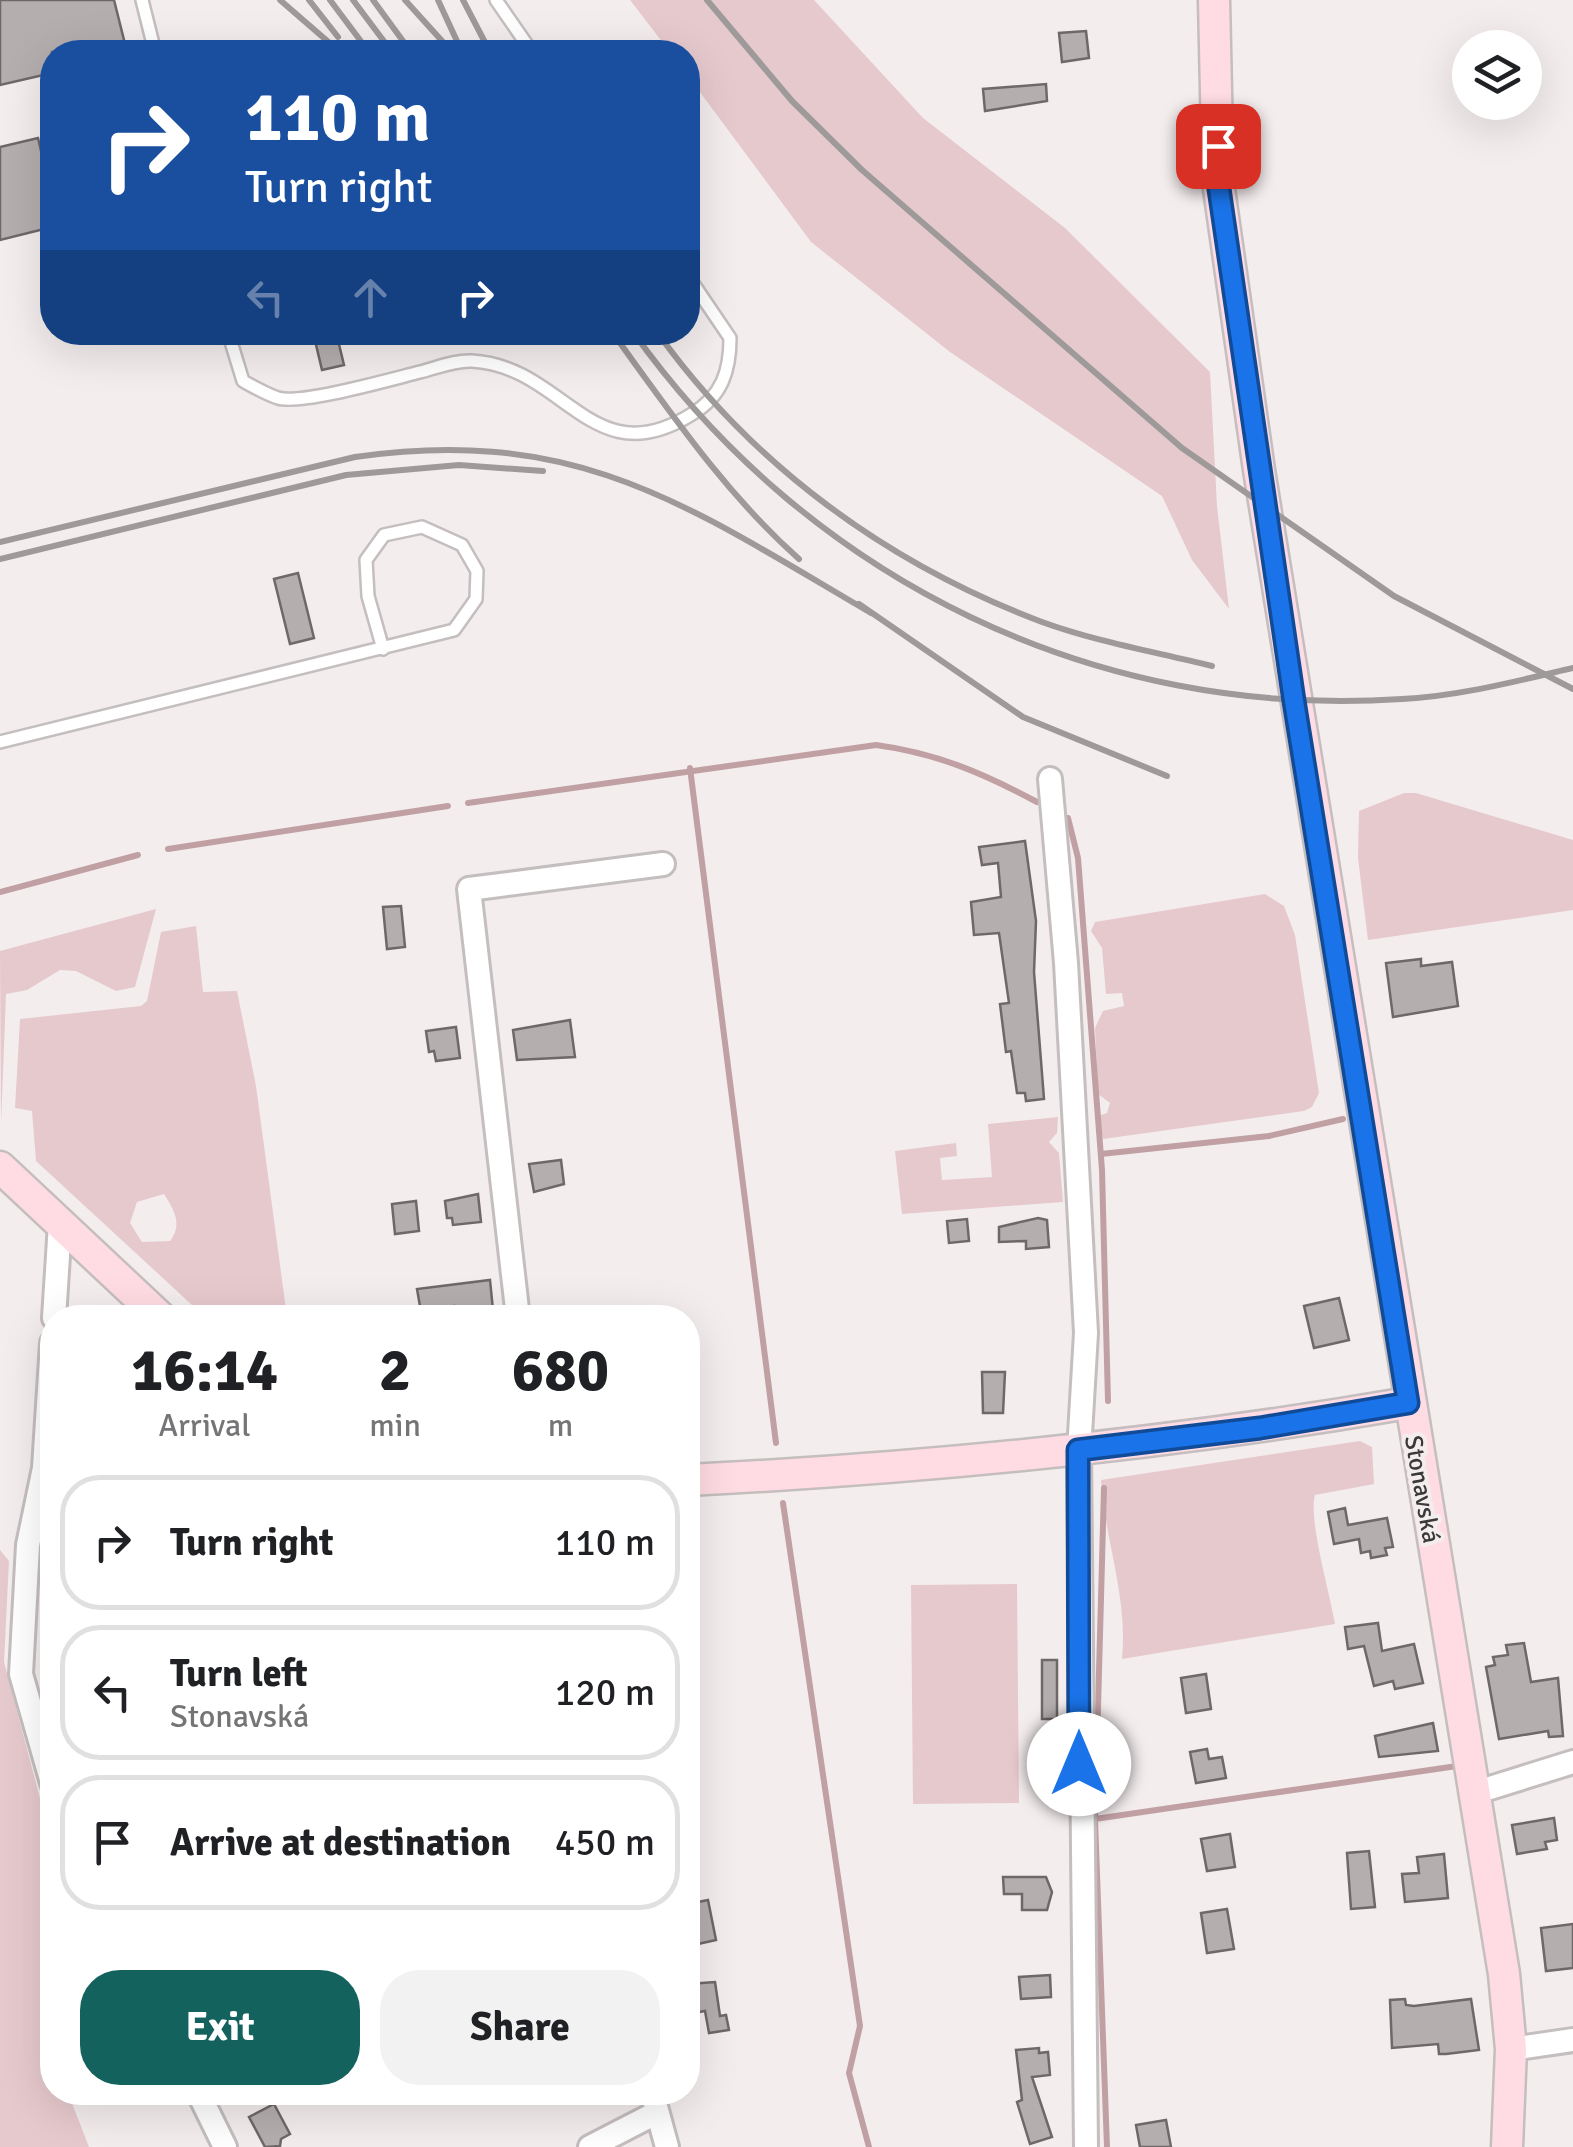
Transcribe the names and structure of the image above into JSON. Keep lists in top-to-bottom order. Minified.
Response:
{"streets":{"street":["Stonavská"]},"page":{"turn":["110 m","Turn right"],"eta":["16:14","Arrival","2","min","680","m"],"list":[{"name":"Turn right","value":"110 m"},{"name":"Turn left","note":"Stonavská","value":"120 m"},{"name":"Arrive at destination","value":"450 m"}],"buttons":["Exit","Share"]}}
